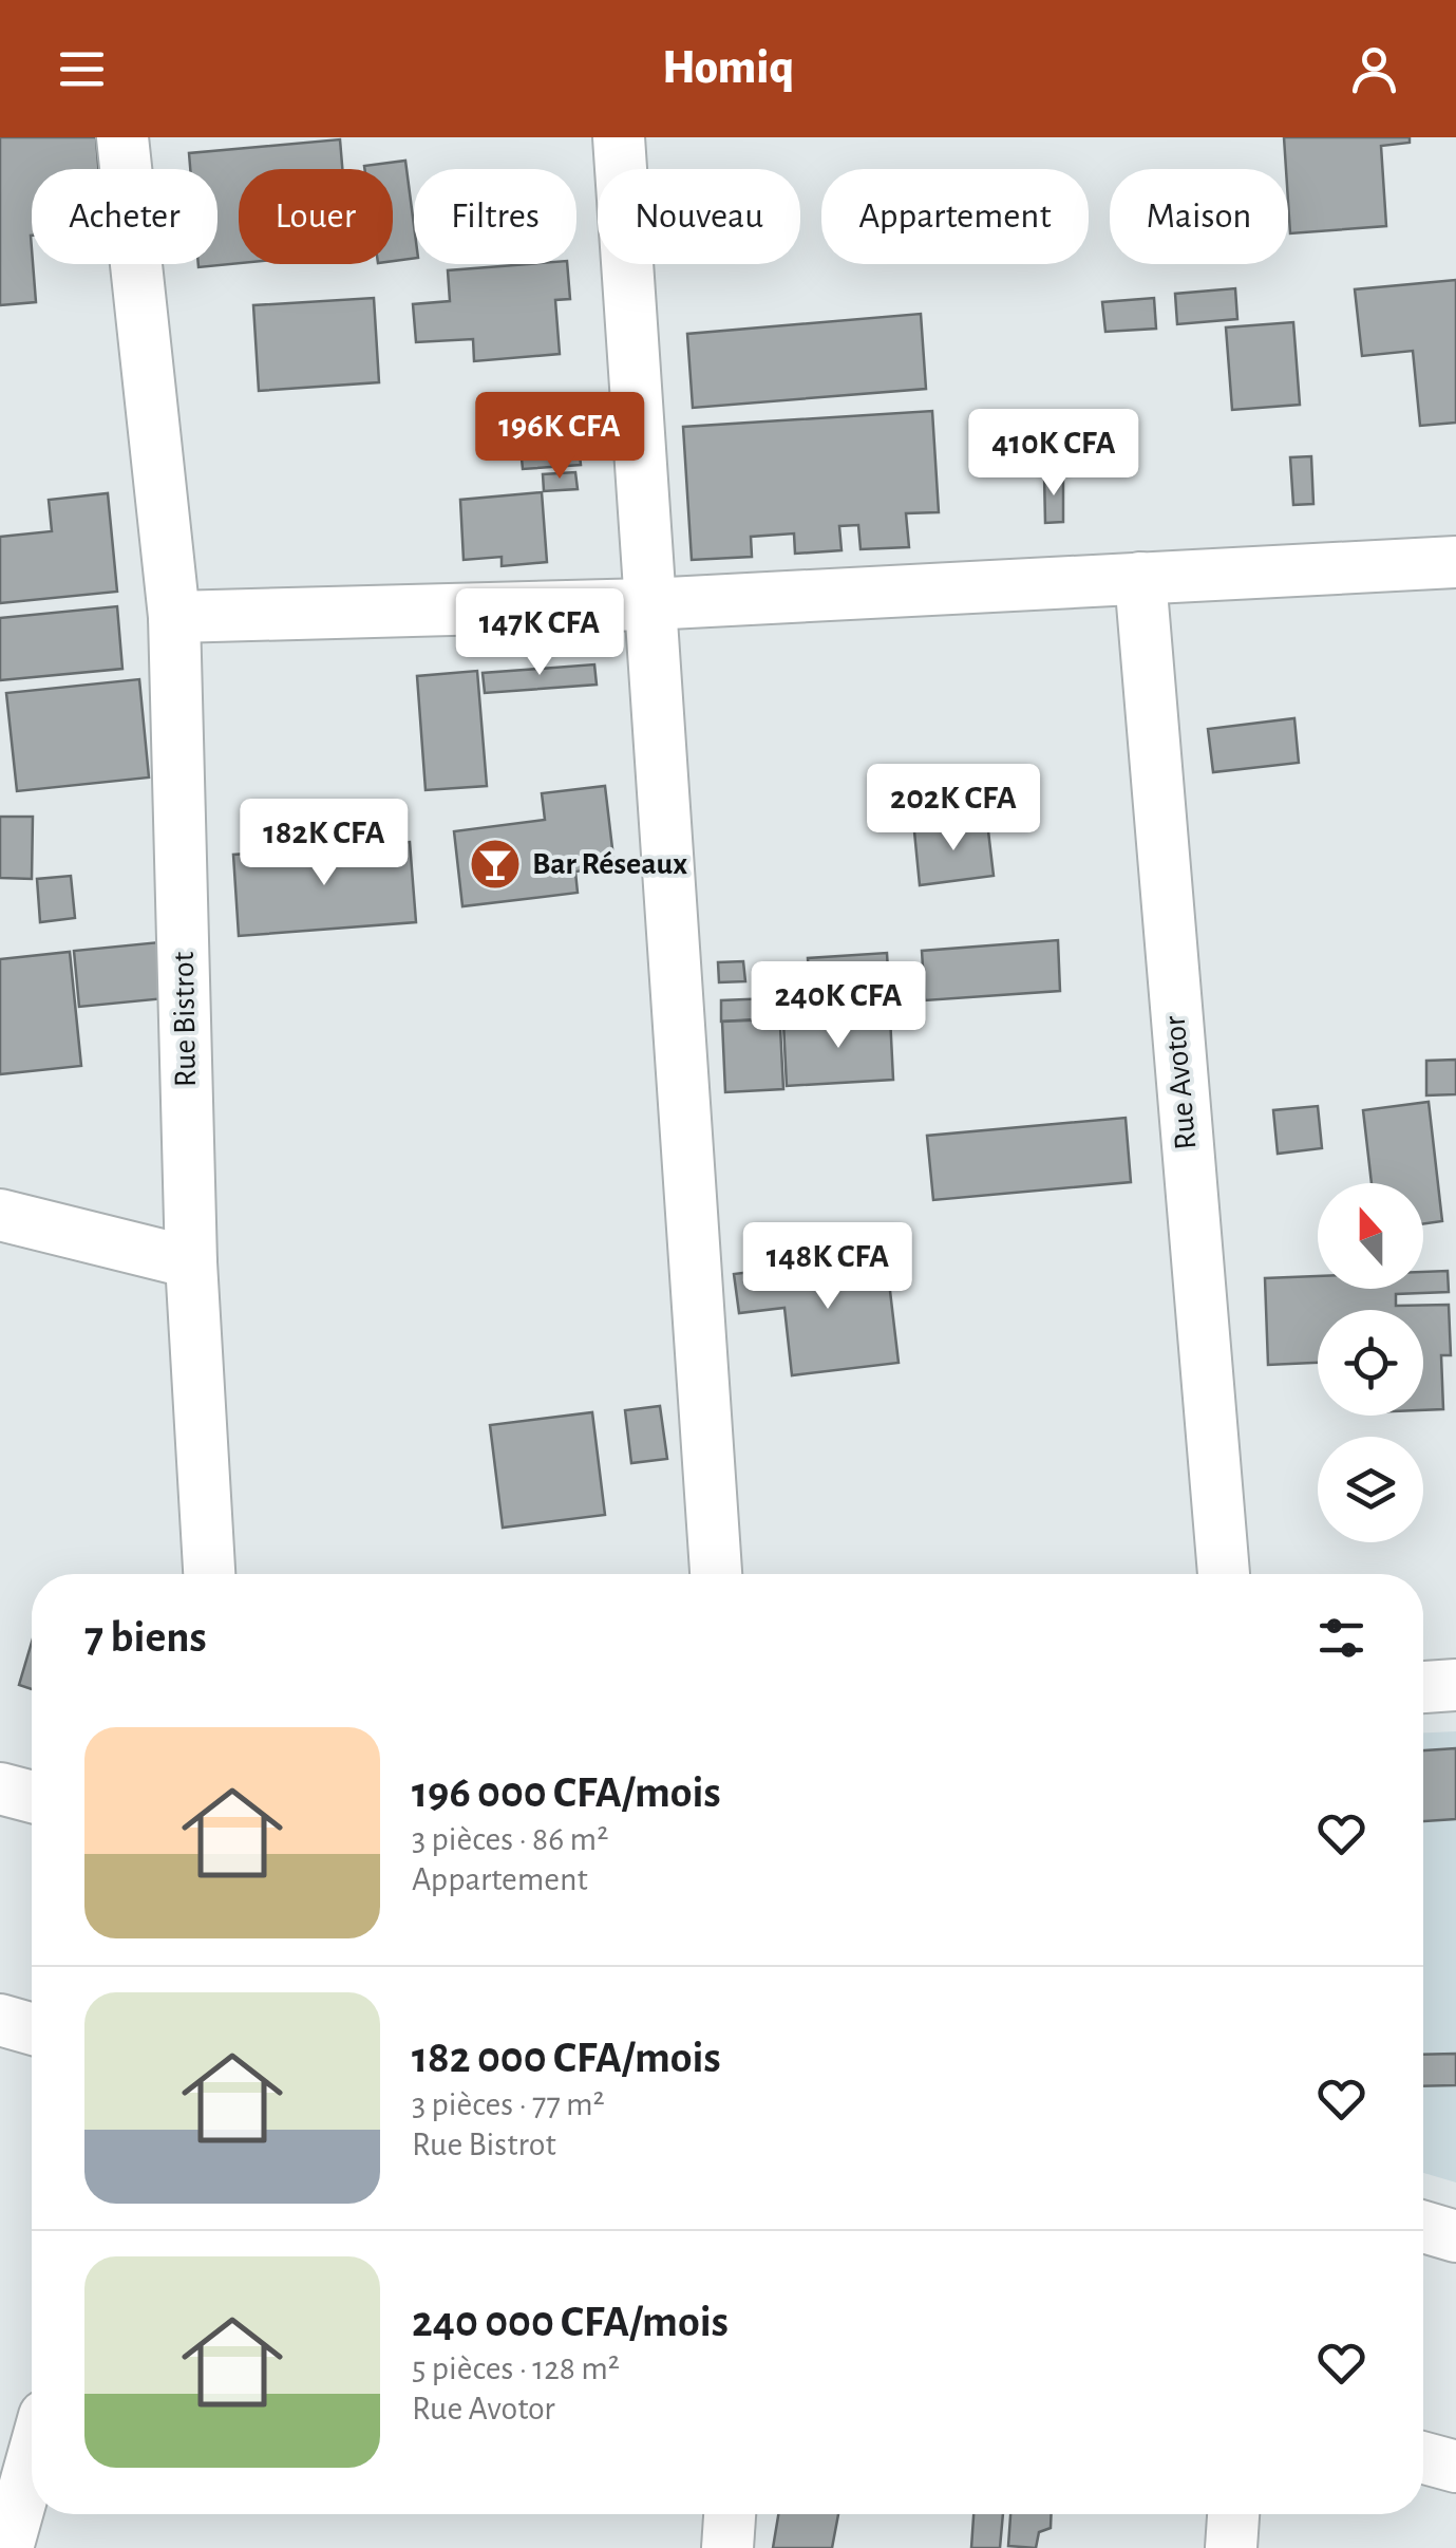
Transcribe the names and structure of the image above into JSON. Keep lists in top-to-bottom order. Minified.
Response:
{"streets":{"street":["Rue Bistrot","Rue Avotor"]},"places":{"bar":["Bar Réseaux"]},"north":"top","page":{"header":"Homiq","chip":["Acheter","Louer","Filtres","Nouveau","Appartement","Maison"],"price":["196K CFA","410K CFA","147K CFA","202K CFA","182K CFA","240K CFA","148K CFA"],"heading":"7 biens","list":[{"name":"196 000 CFA/mois","note":"3 pièces · 86 m² · Appartement"},{"name":"182 000 CFA/mois","note":"3 pièces · 77 m² · Rue Bistrot"},{"name":"240 000 CFA/mois","note":"5 pièces · 128 m² · Rue Avotor"}]}}
